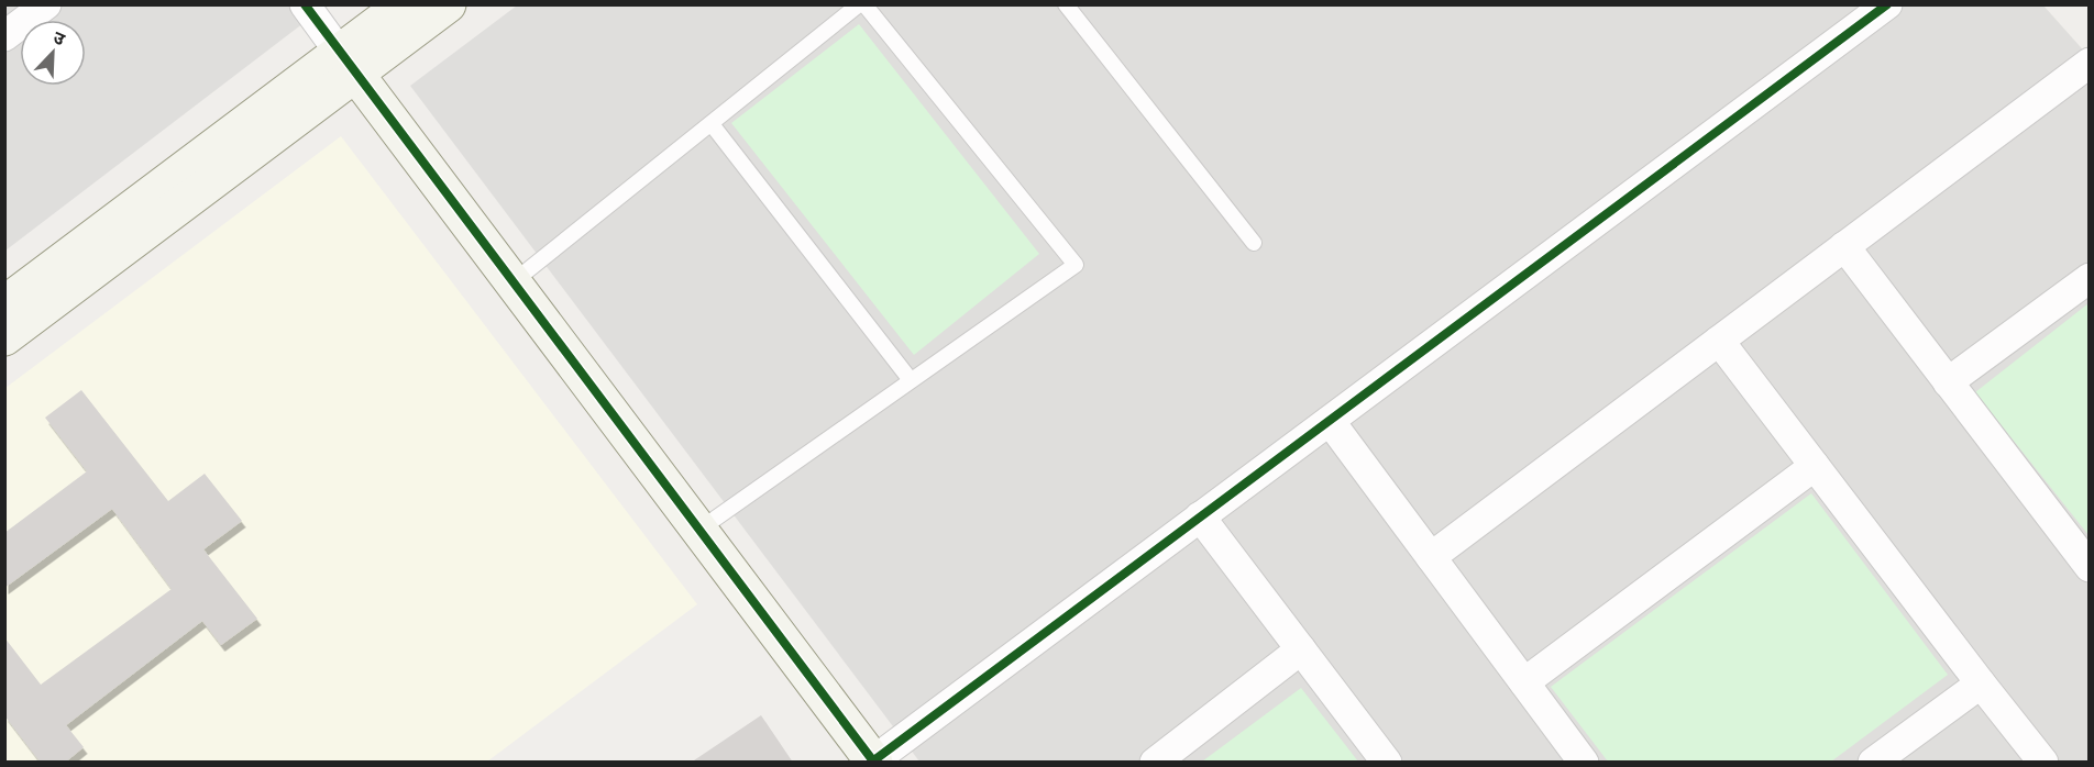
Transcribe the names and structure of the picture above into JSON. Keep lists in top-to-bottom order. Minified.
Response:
{"north":"top right"}
